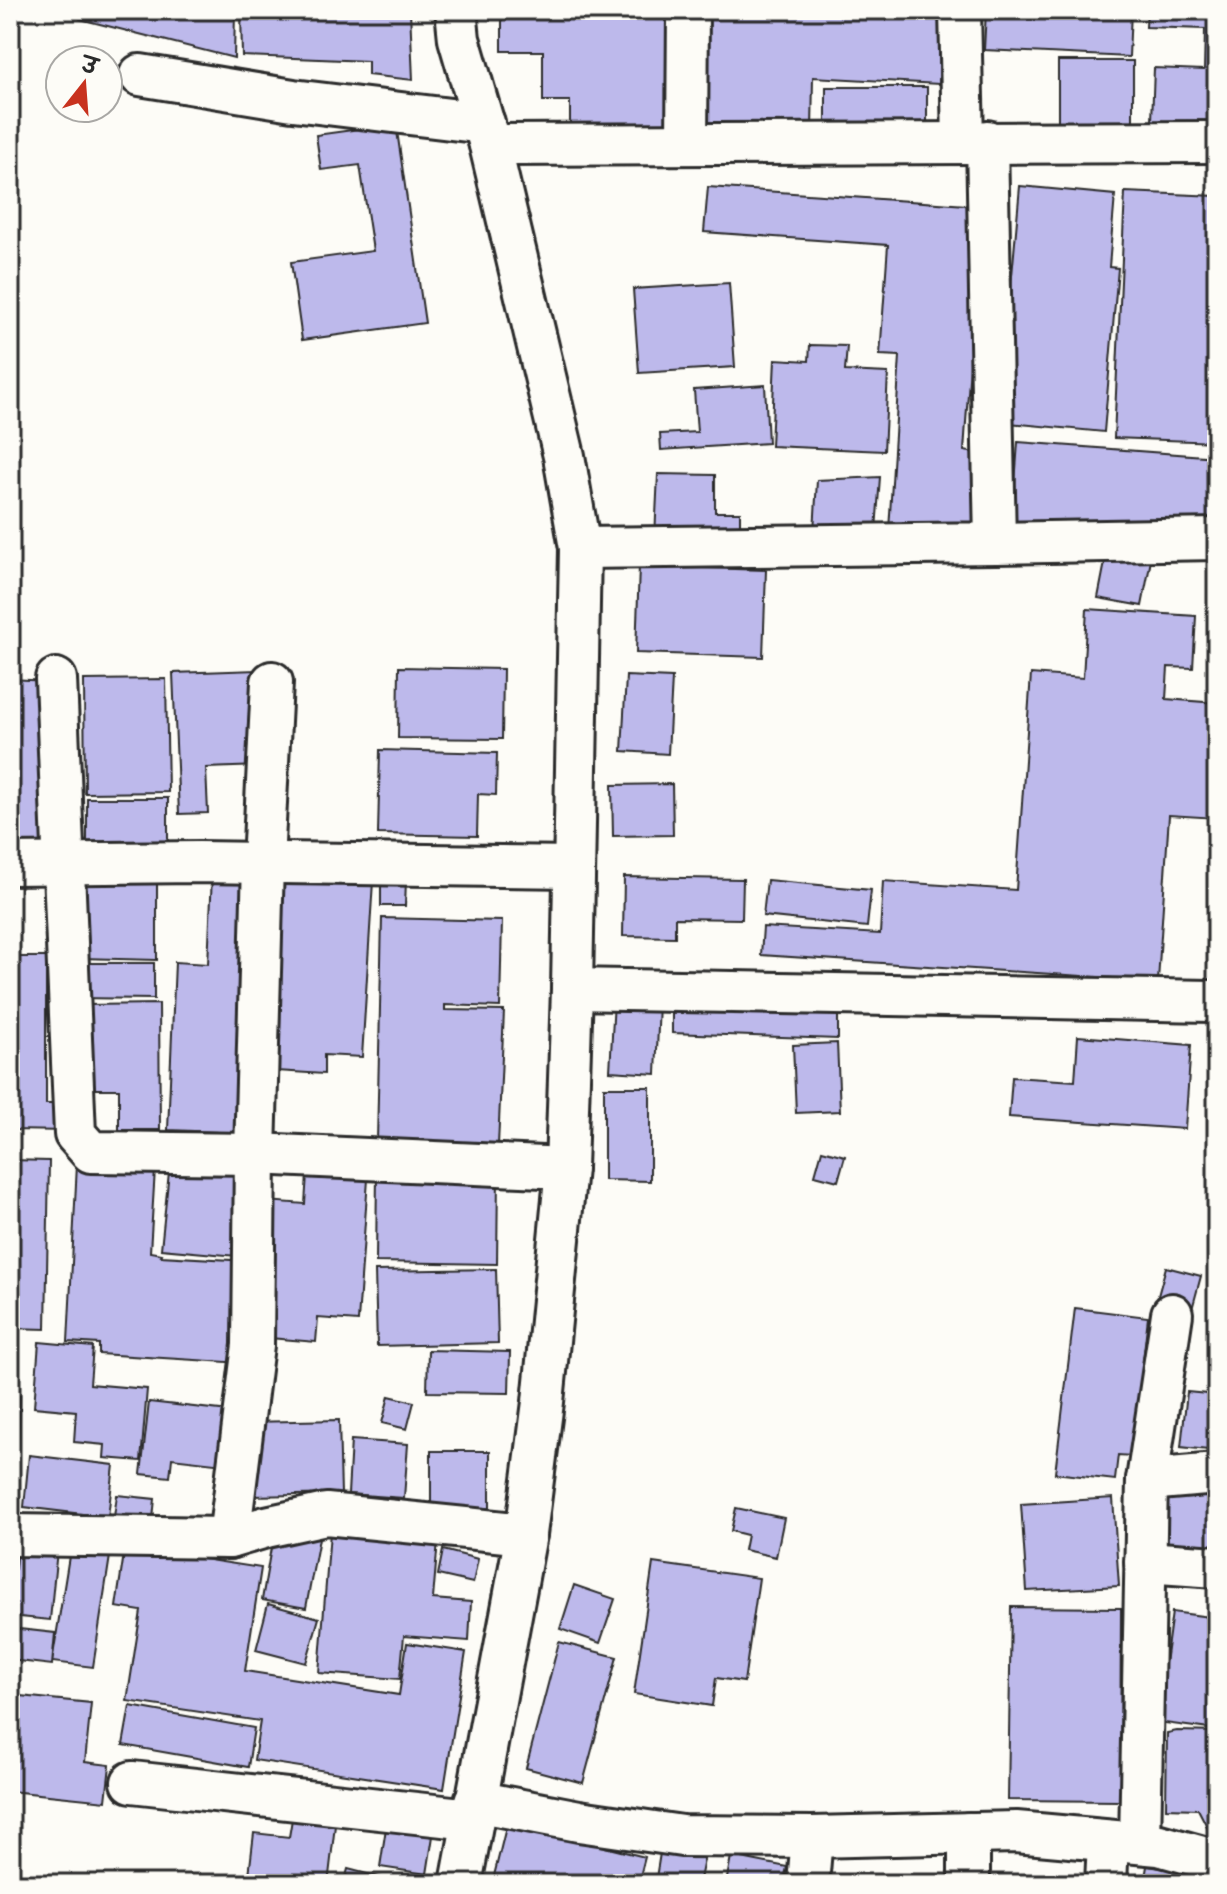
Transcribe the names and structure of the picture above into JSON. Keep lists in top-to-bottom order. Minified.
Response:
{"north":"top"}
